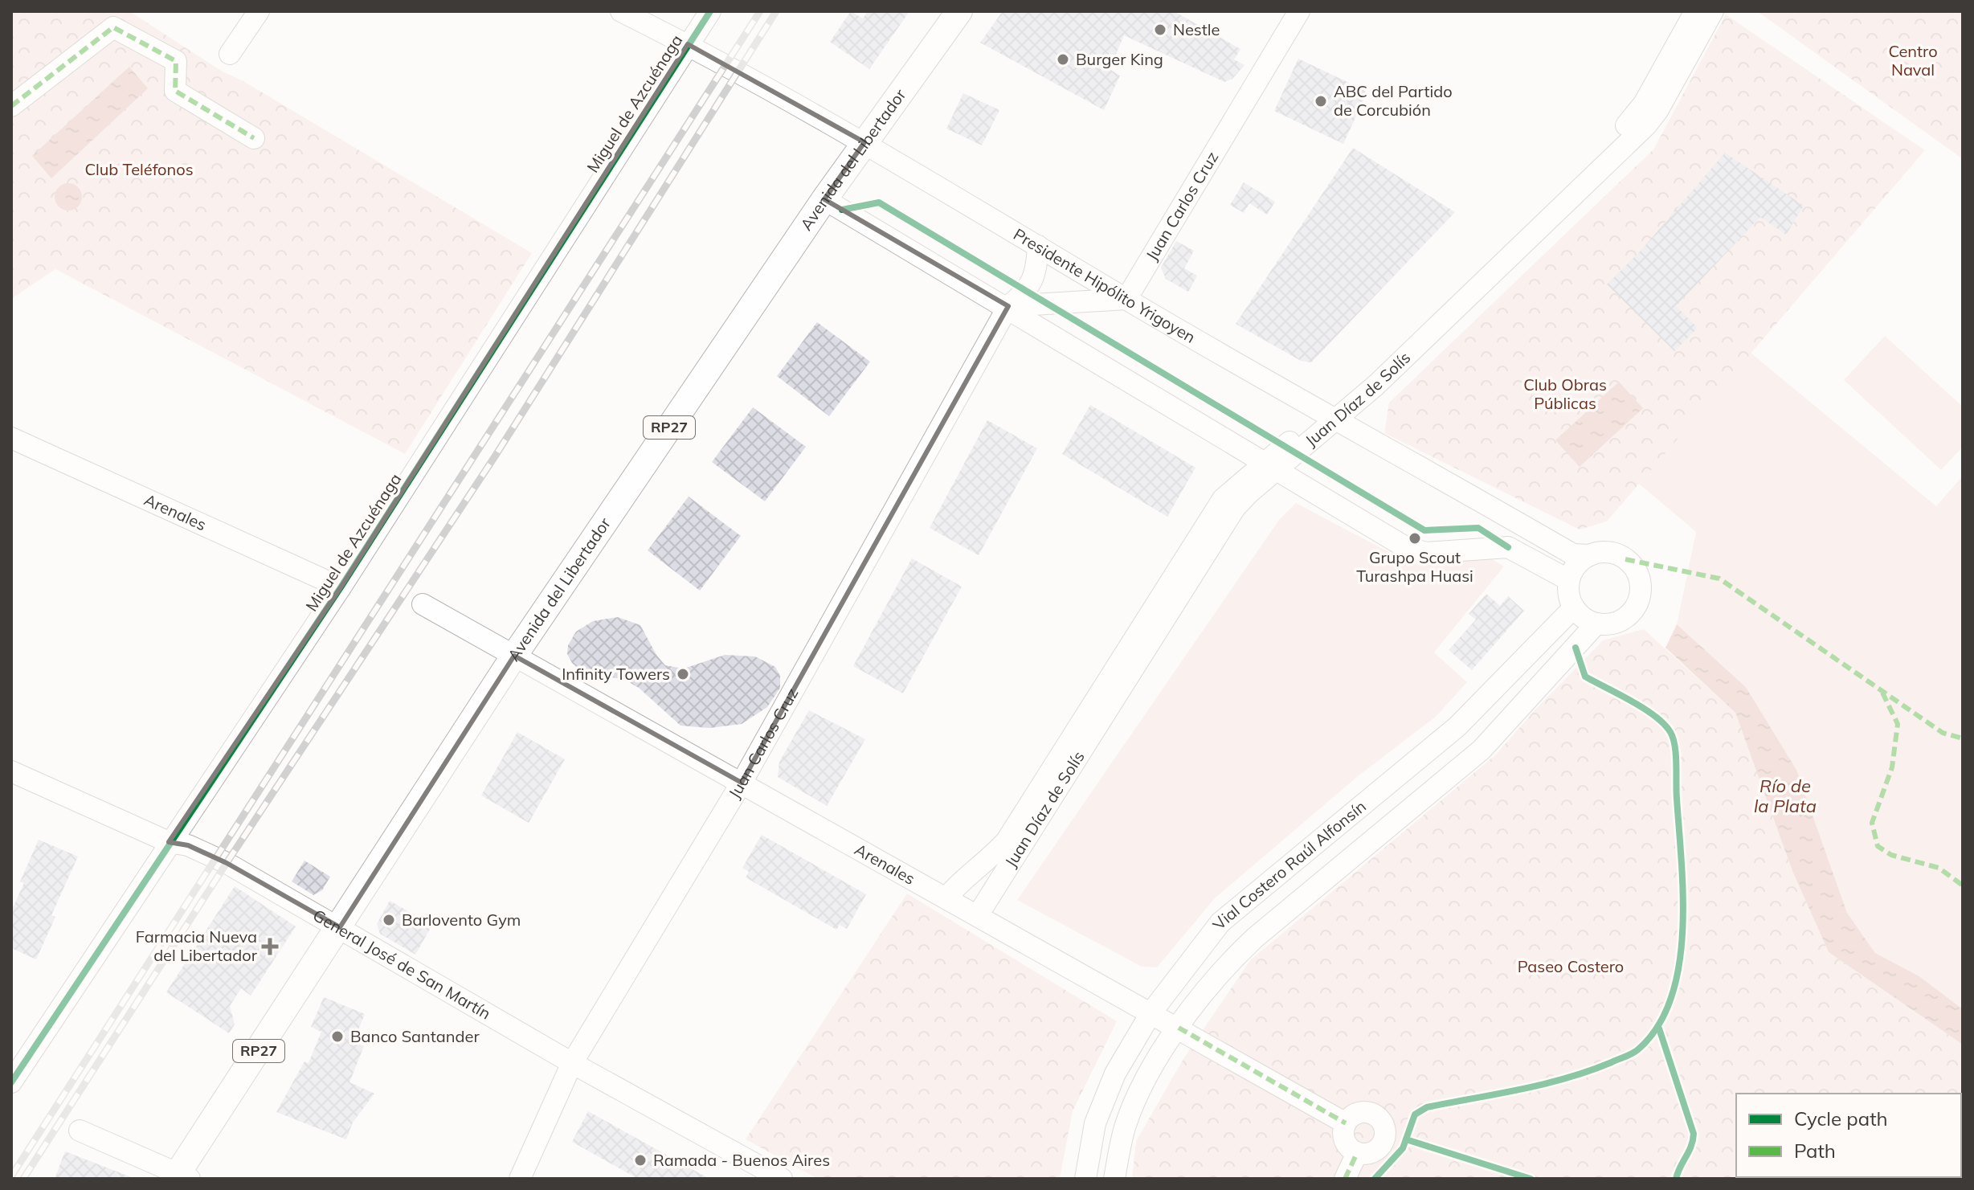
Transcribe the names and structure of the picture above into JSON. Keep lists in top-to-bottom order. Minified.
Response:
{"streets":{"main road":["Avenida del Libertador","RP27"],"street":["Miguel de Azcuénaga","Juan Carlos Cruz","Presidente Hipólito Yrigoyen","Juan Díaz de Solís","Arenales","Vial Costero Raúl Alfonsín","General José de San Martín"]},"crossings":[["Miguel de Azcuénaga","Presidente Hipólito Yrigoyen"],["Miguel de Azcuénaga","Arenales"],["Miguel de Azcuénaga","General José de San Martín"],["Avenida del Libertador","Presidente Hipólito Yrigoyen"],["Avenida del Libertador","Arenales"],["Avenida del Libertador","General José de San Martín"],["Juan Carlos Cruz","Presidente Hipólito Yrigoyen"],["Juan Carlos Cruz","Arenales"],["Juan Carlos Cruz","General José de San Martín"],["Presidente Hipólito Yrigoyen","Juan Díaz de Solís"],["Presidente Hipólito Yrigoyen","Vial Costero Raúl Alfonsín"],["Juan Díaz de Solís","Arenales"],["Arenales","Vial Costero Raúl Alfonsín"]],"water":["Río de la Plata"],"parks":["Centro Naval","Club Teléfonos","Club Obras Públicas","Paseo Costero"],"places":{"other":["Nestle","Burger King","ABC del Partido de Corcubión","Grupo Scout Turashpa Huasi","Infinity Towers","Barlovento Gym","Banco Santander","Ramada - Buenos Aires"],"health":["Farmacia Nueva del Libertador"]},"legend":["Cycle path","Path"]}
